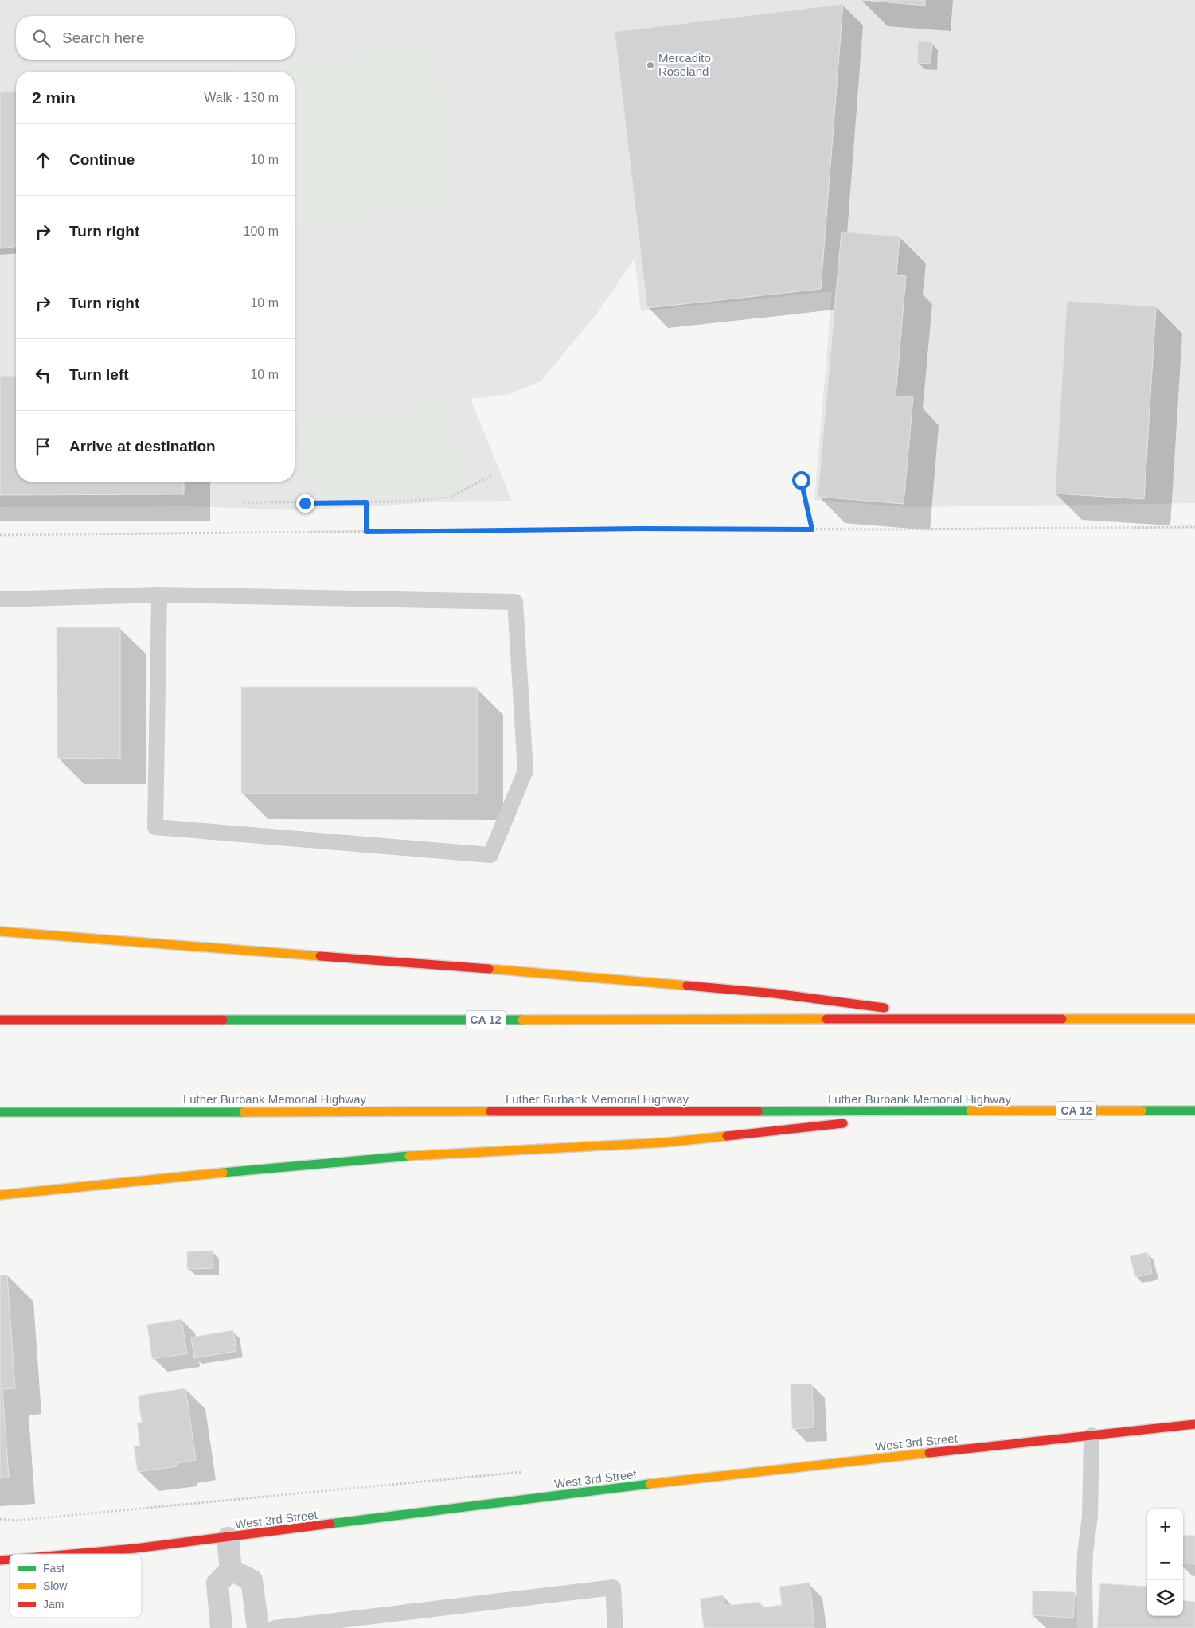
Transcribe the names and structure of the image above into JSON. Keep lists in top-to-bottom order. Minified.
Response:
{"streets":{"main road":["CA 12","Luther Burbank Memorial Highway","West 3rd Street"]},"places":["Mercadito Roseland"],"legend":["Fast","Slow","Jam"],"page":{"search":"Search here","heading":["2 min","Walk · 130 m"],"list":[["Continue","10 m"],["Turn right","100 m"],["Turn right","10 m"],["Turn left","10 m"],"Arrive at destination"],"map_buttons":["+","−"]}}
